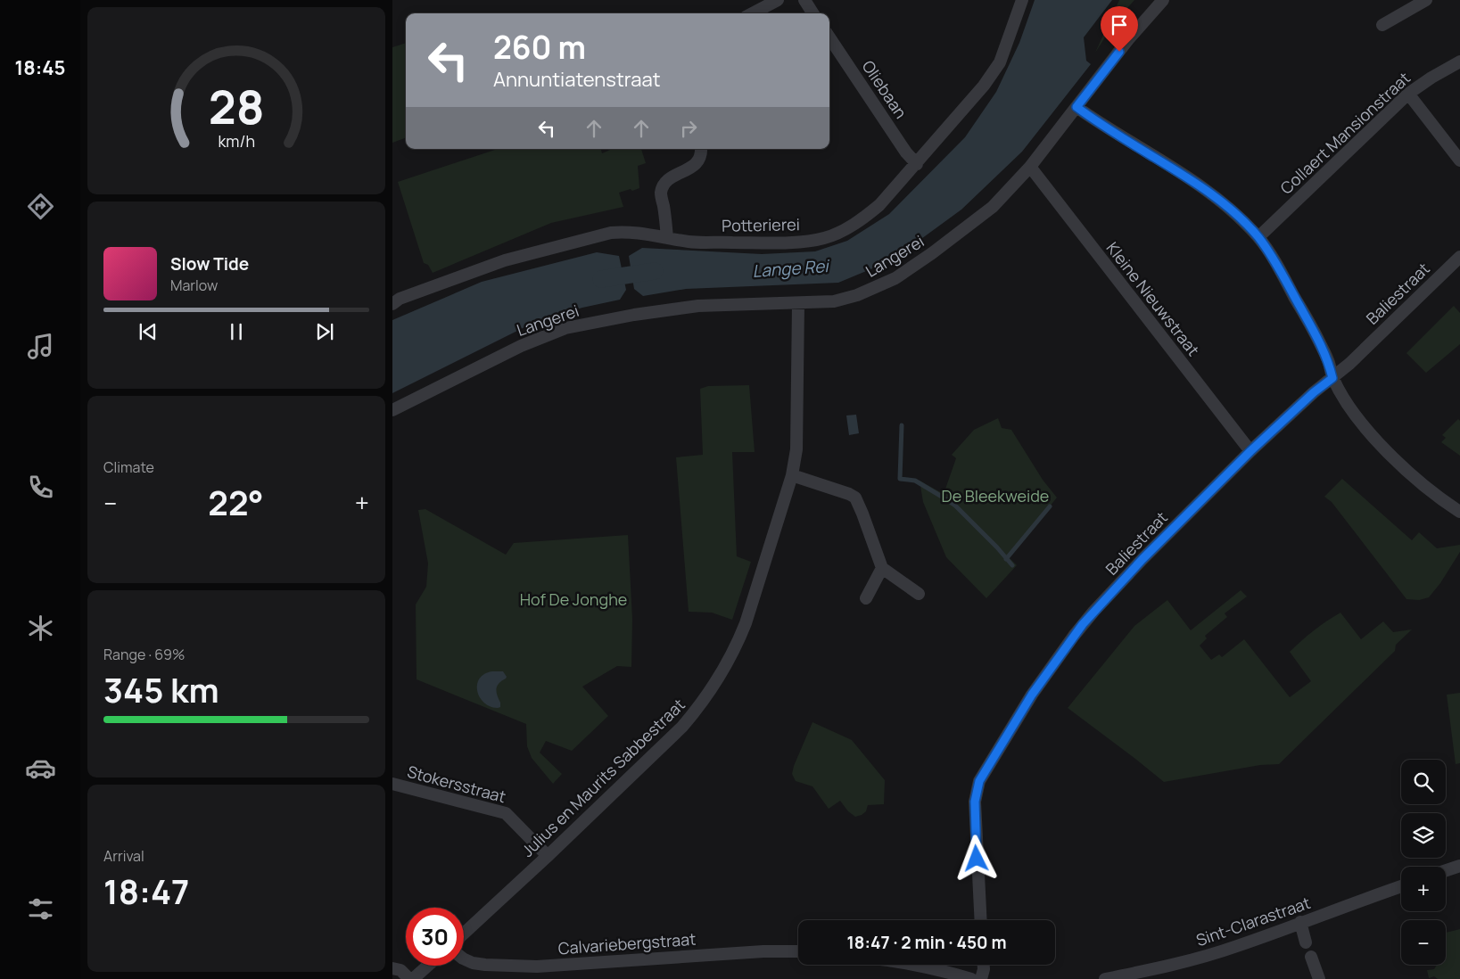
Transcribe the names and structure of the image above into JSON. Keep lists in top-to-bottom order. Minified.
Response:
{"streets":{"street":["Oliebaan","Collaert Mansionstraat","Potterierei","Langerei","Baliestraat","Kleine Nieuwstraat","Julius en Maurits Sabbestraat","Stokersstraat","Sint-Clarastraat","Calvariebergstraat"]},"crossings":[["Oliebaan","Potterierei"],["Langerei","Kleine Nieuwstraat"],["Langerei","Julius en Maurits Sabbestraat"],["Baliestraat","Kleine Nieuwstraat"],["Julius en Maurits Sabbestraat","Stokersstraat"]],"water":["Lange Rei"],"parks":["De Bleekweide","Hof De Jonghe"],"page":{"tabs":"18:45","turn":["260 m","Annuntiatenstraat"],"song":["Slow Tide","Marlow"],"tile":["Climate",["Range · 69%","345 km"],["Arrival","18:47"]],"heat":["−","22°","+"],"map_buttons":["+","−"],"limit":"30","trip":"18:47 · 2 min · 450 m","gauge":["28","km/h"]}}
